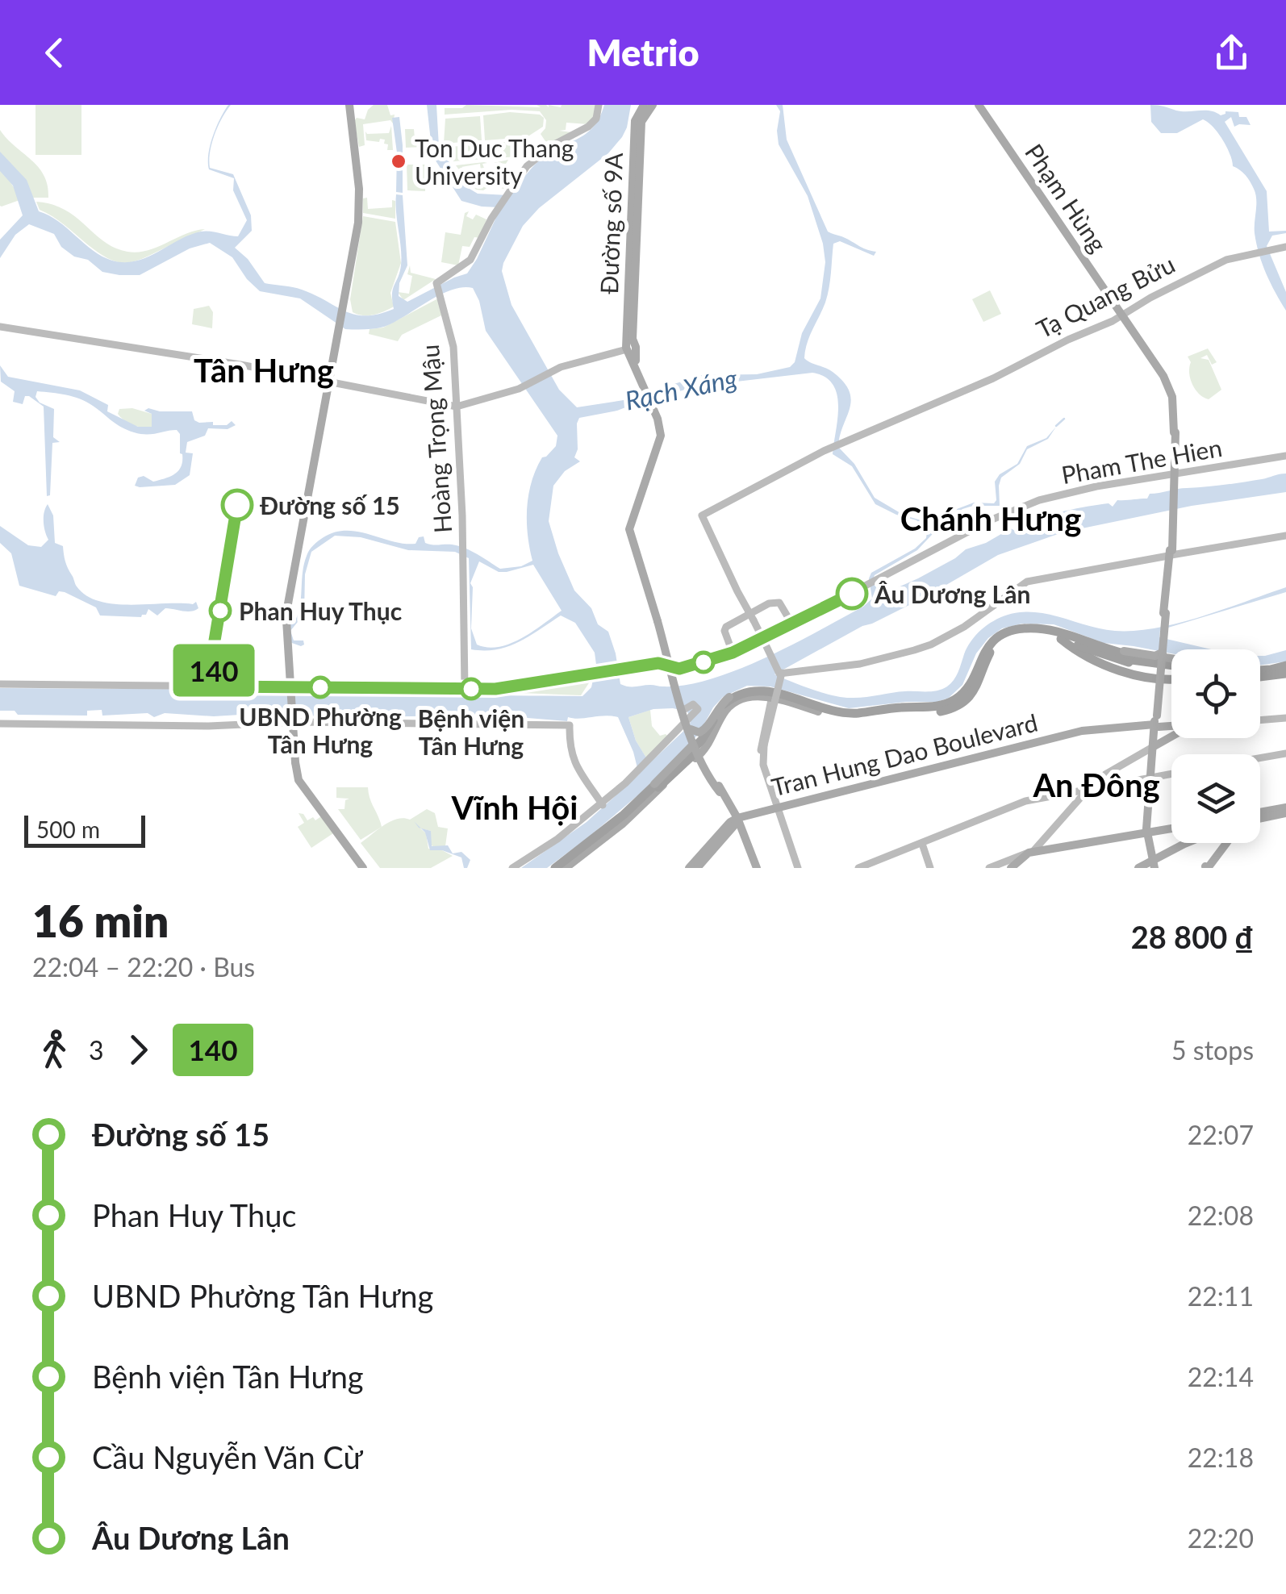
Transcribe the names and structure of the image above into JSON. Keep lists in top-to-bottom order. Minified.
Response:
{"streets":{"main road":["Phạm Hùng","Đường số 9A","Tạ Quang Bửu","Hoàng Trọng Mậu","Pham The Hien","Tran Hung Dao Boulevard"]},"crossings":[["Phạm Hùng","Tạ Quang Bửu"]],"districts":["Tân Hưng","Chánh Hưng","An Đông","Vĩnh Hội"],"water":["Rạch Xáng"],"places":["Ton Duc Thang University","Đường số 15","Âu Dương Lân","Phan Huy Thục","UBND Phường Tân Hưng","Bệnh viện Tân Hưng"],"lines":["bus line 140"],"scale_bar":"500 m","page":{"header":"Metrio","on_map":"140","scale":"500 m","heading":["16 min","22:04 – 22:20 · Bus","28 800 ₫"],"legs":["3","140","5 stops"],"list":[{"name":"Đường số 15","value":"22:07"},{"name":"Phan Huy Thục","value":"22:08"},{"name":"UBND Phường Tân Hưng","value":"22:11"},{"name":"Bệnh viện Tân Hưng","value":"22:14"},{"name":"Cầu Nguyễn Văn Cừ","value":"22:18"},{"name":"Âu Dương Lân","value":"22:20"}]}}
